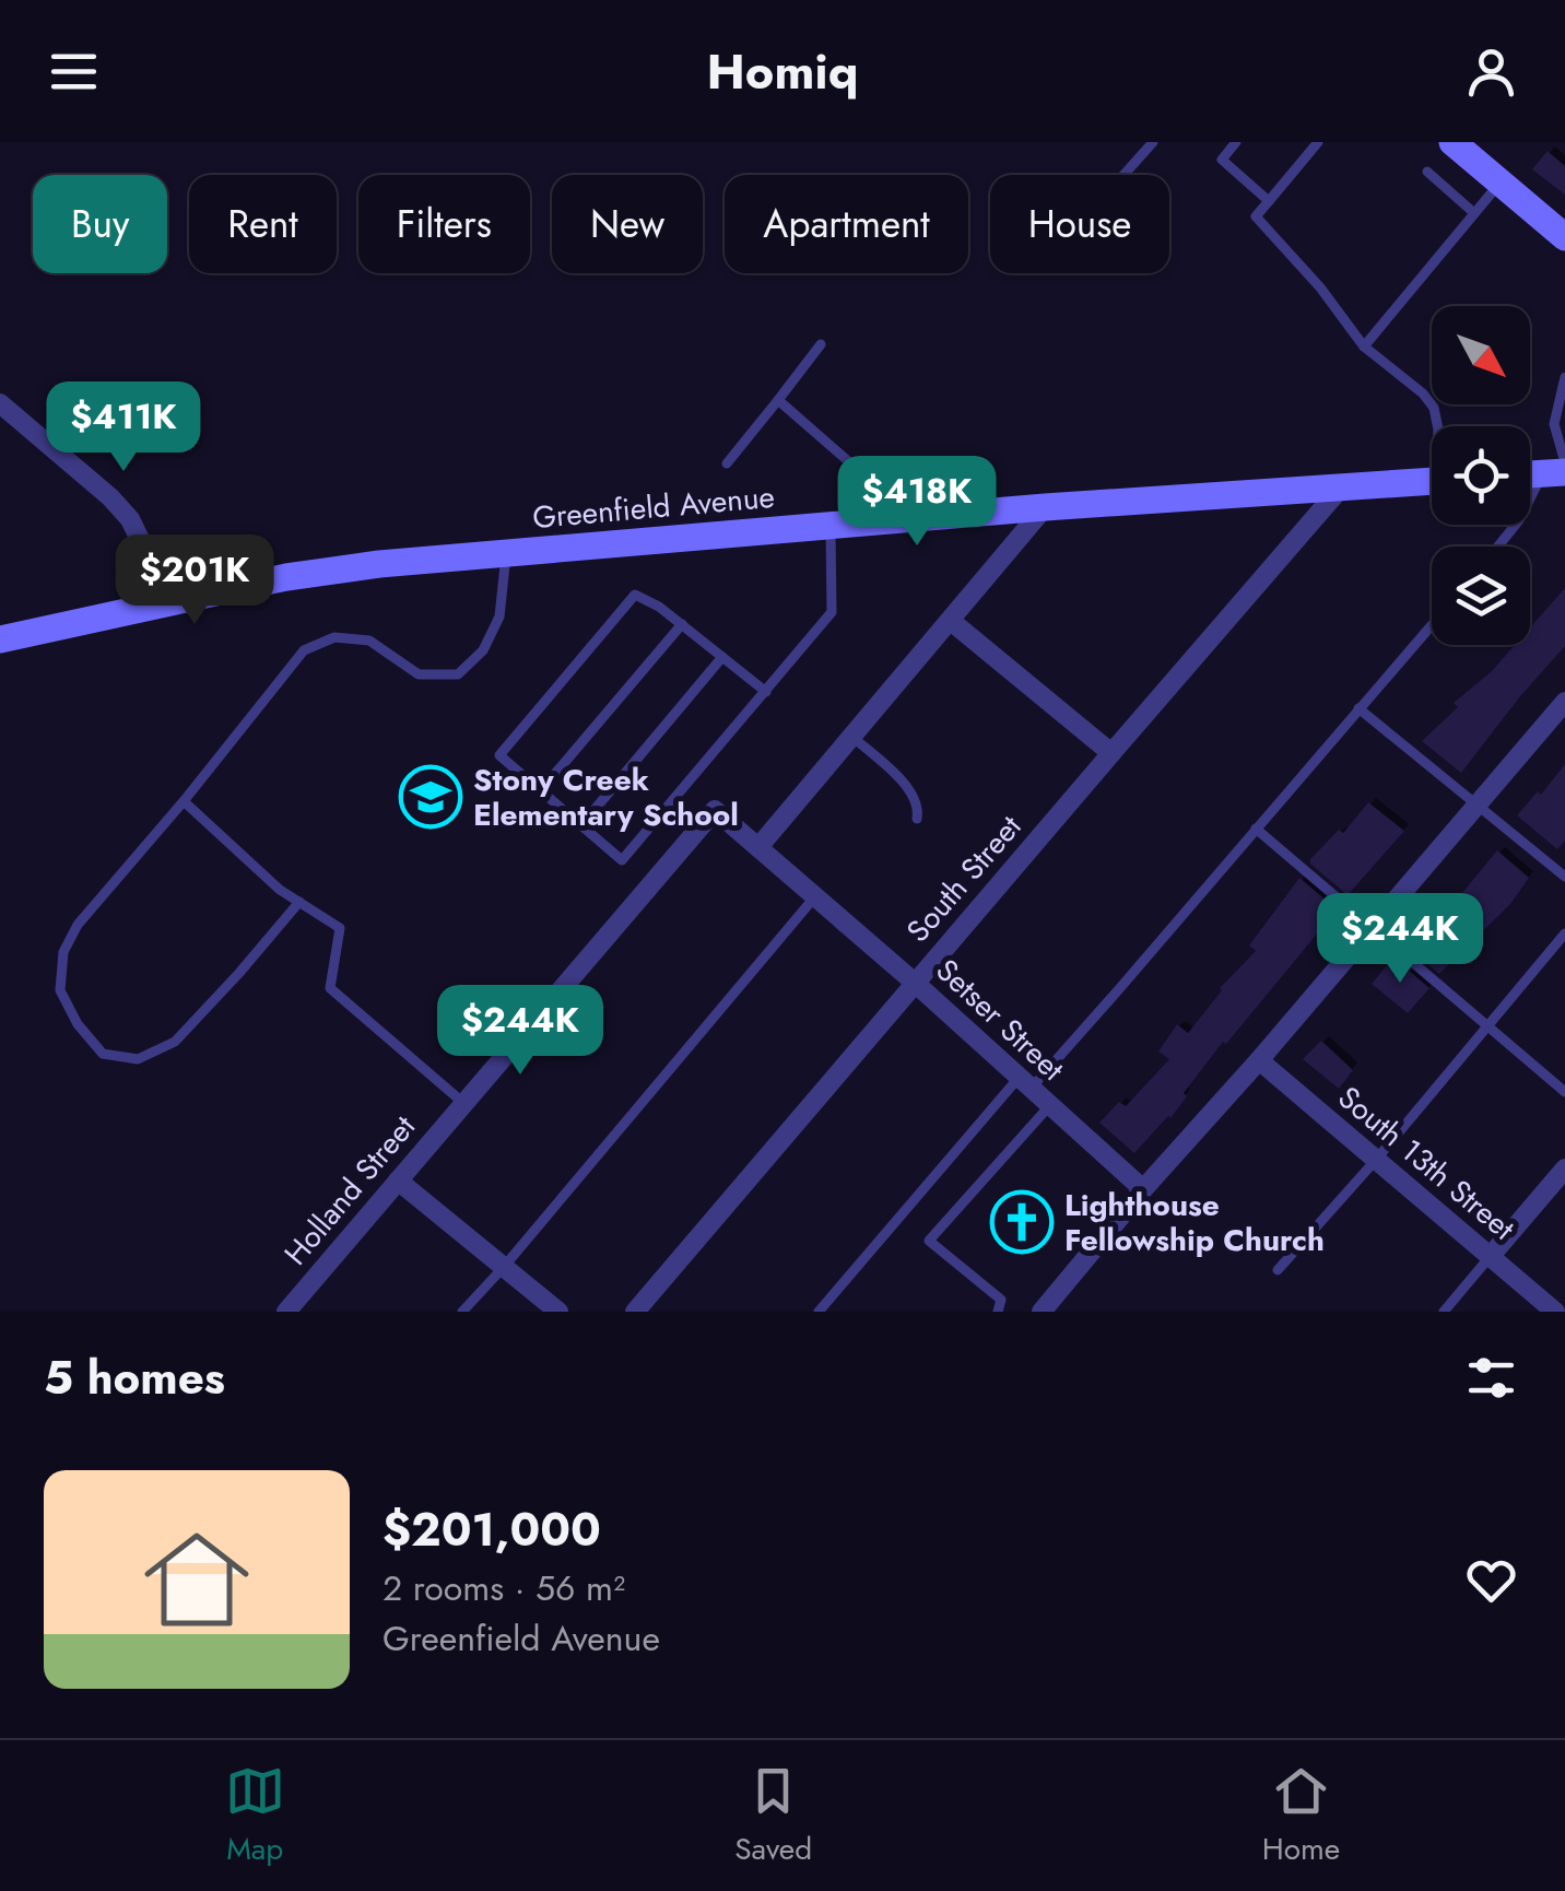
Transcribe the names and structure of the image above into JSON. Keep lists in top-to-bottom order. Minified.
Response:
{"streets":{"main road":["Greenfield Avenue"],"street":["South Street","Setser Street","South 13th Street","Holland Street"]},"crossings":[["Greenfield Avenue","South Street"],["South Street","Setser Street"],["Setser Street","Holland Street"]],"places":{"school or university":["Stony Creek Elementary School"],"church":["Lighthouse Fellowship Church"]},"north":"bottom right","page":{"header":"Homiq","chip":["Buy","Rent","Filters","New","Apartment","House"],"price":["$411K","$418K","$201K","$244K","$244K"],"heading":"5 homes","list":[{"name":"$201,000","note":"2 rooms · 56 m² · Greenfield Avenue"}],"tabs":["Map","Saved","Home"]}}
